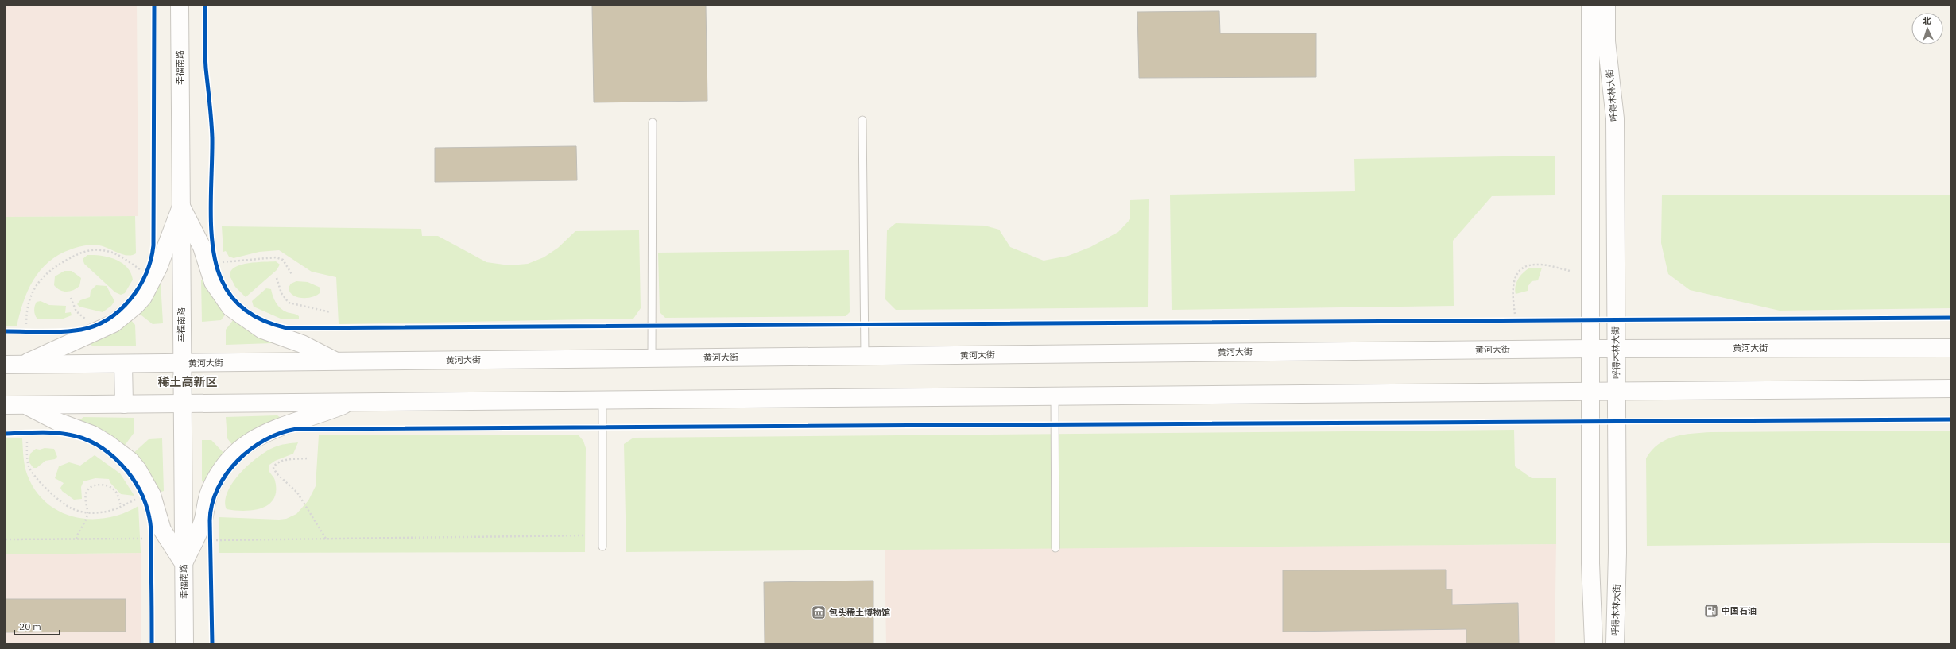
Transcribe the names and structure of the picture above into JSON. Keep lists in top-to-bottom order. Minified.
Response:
{"streets":{"main road":["幸福南路","呼得木林大街","黄河大街"]},"crossings":[["幸福南路","黄河大街"],["呼得木林大街","黄河大街"]],"districts":["稀土高新区"],"places":{"fuel station":["中国石油"],"museum":["包头稀土博物馆"]},"scale_bar":"20 m","north":"top"}
